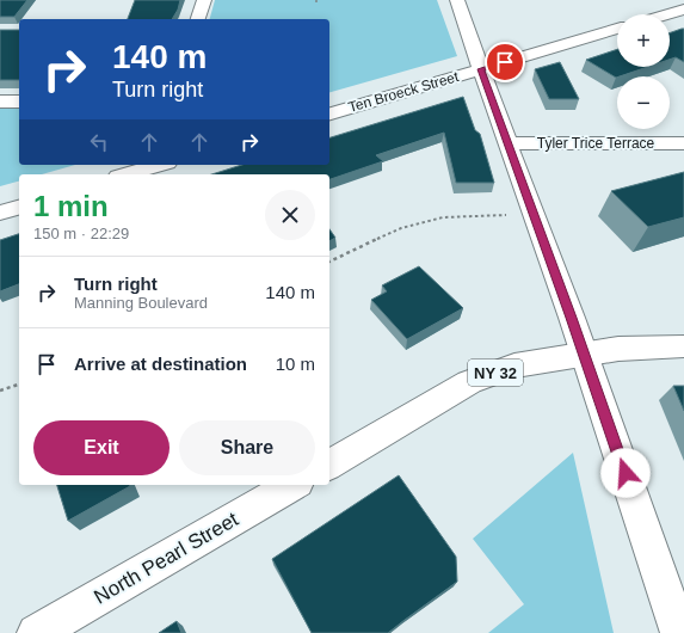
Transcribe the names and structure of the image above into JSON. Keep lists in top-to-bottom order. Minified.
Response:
{"streets":{"street":["Ten Broeck Street","Tyler Trice Terrace","NY 32","North Pearl Street"]},"page":{"map_buttons":["+","−"],"turn":["140 m","Turn right"],"heading":["1 min","150 m · 22:29"],"list":[{"name":"Turn right","note":"Manning Boulevard","value":"140 m"},{"name":"Arrive at destination","value":"10 m"}],"buttons":["Exit","Share"]}}
